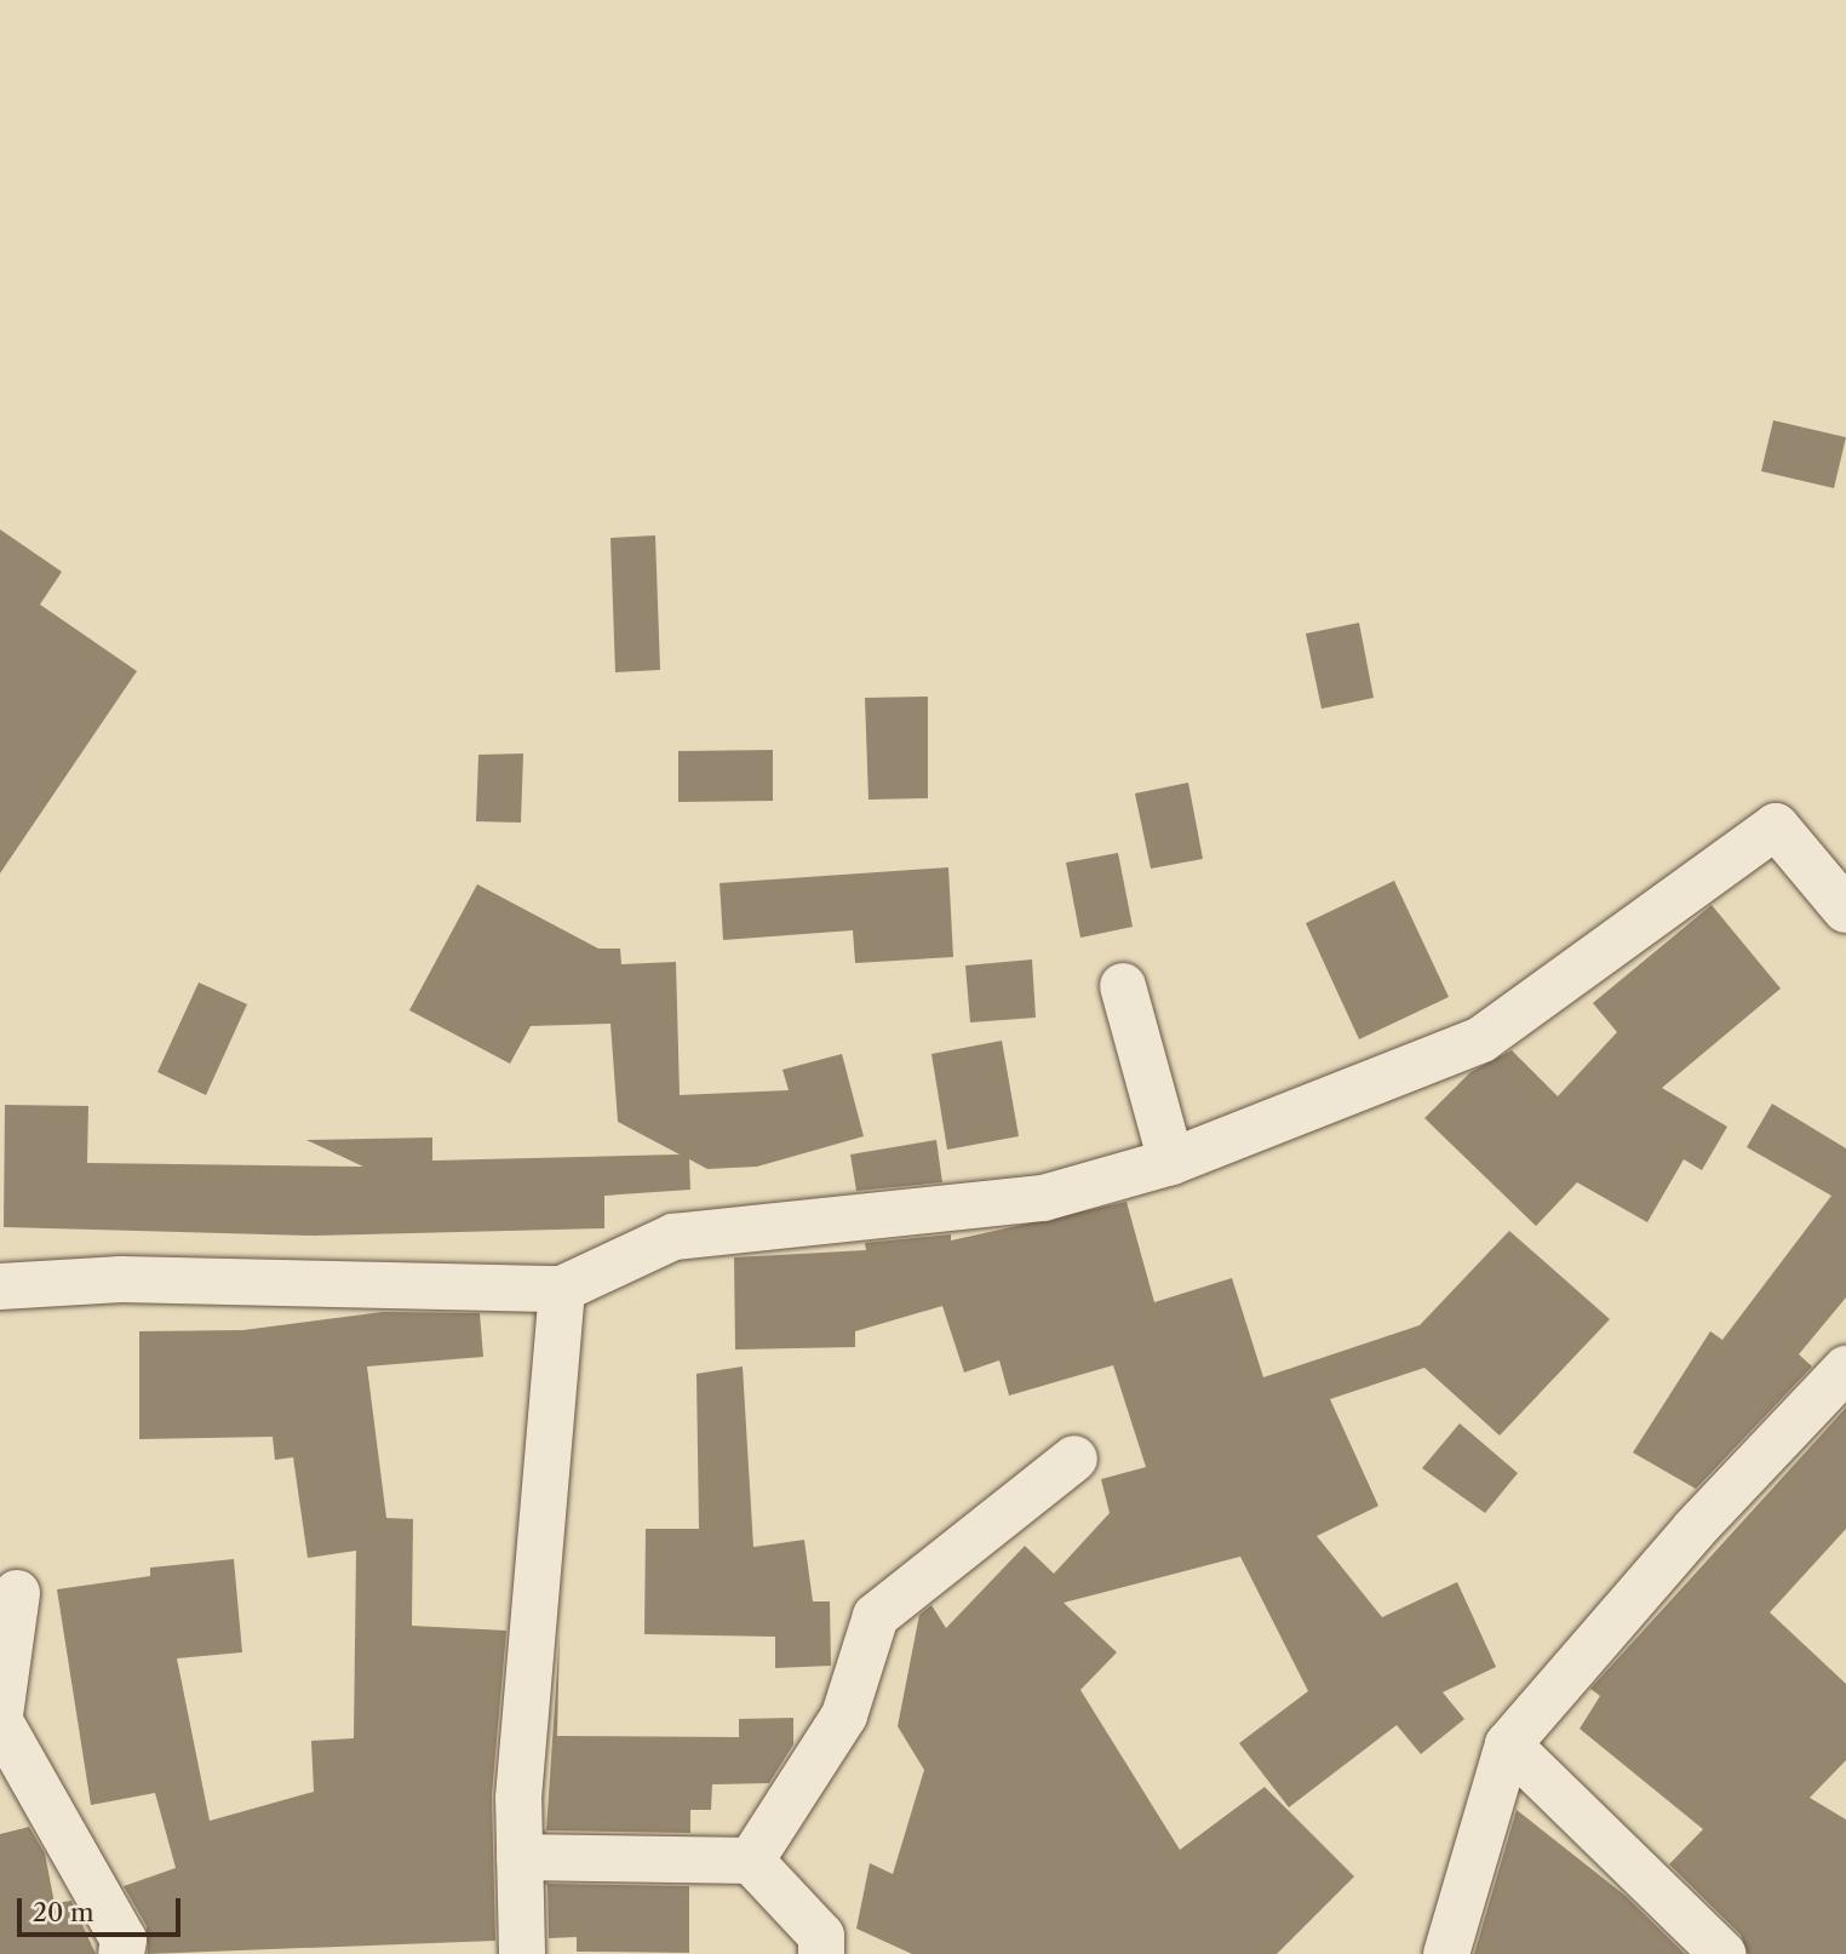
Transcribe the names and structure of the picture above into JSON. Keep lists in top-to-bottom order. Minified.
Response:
{"scale_bar":"20 m"}
